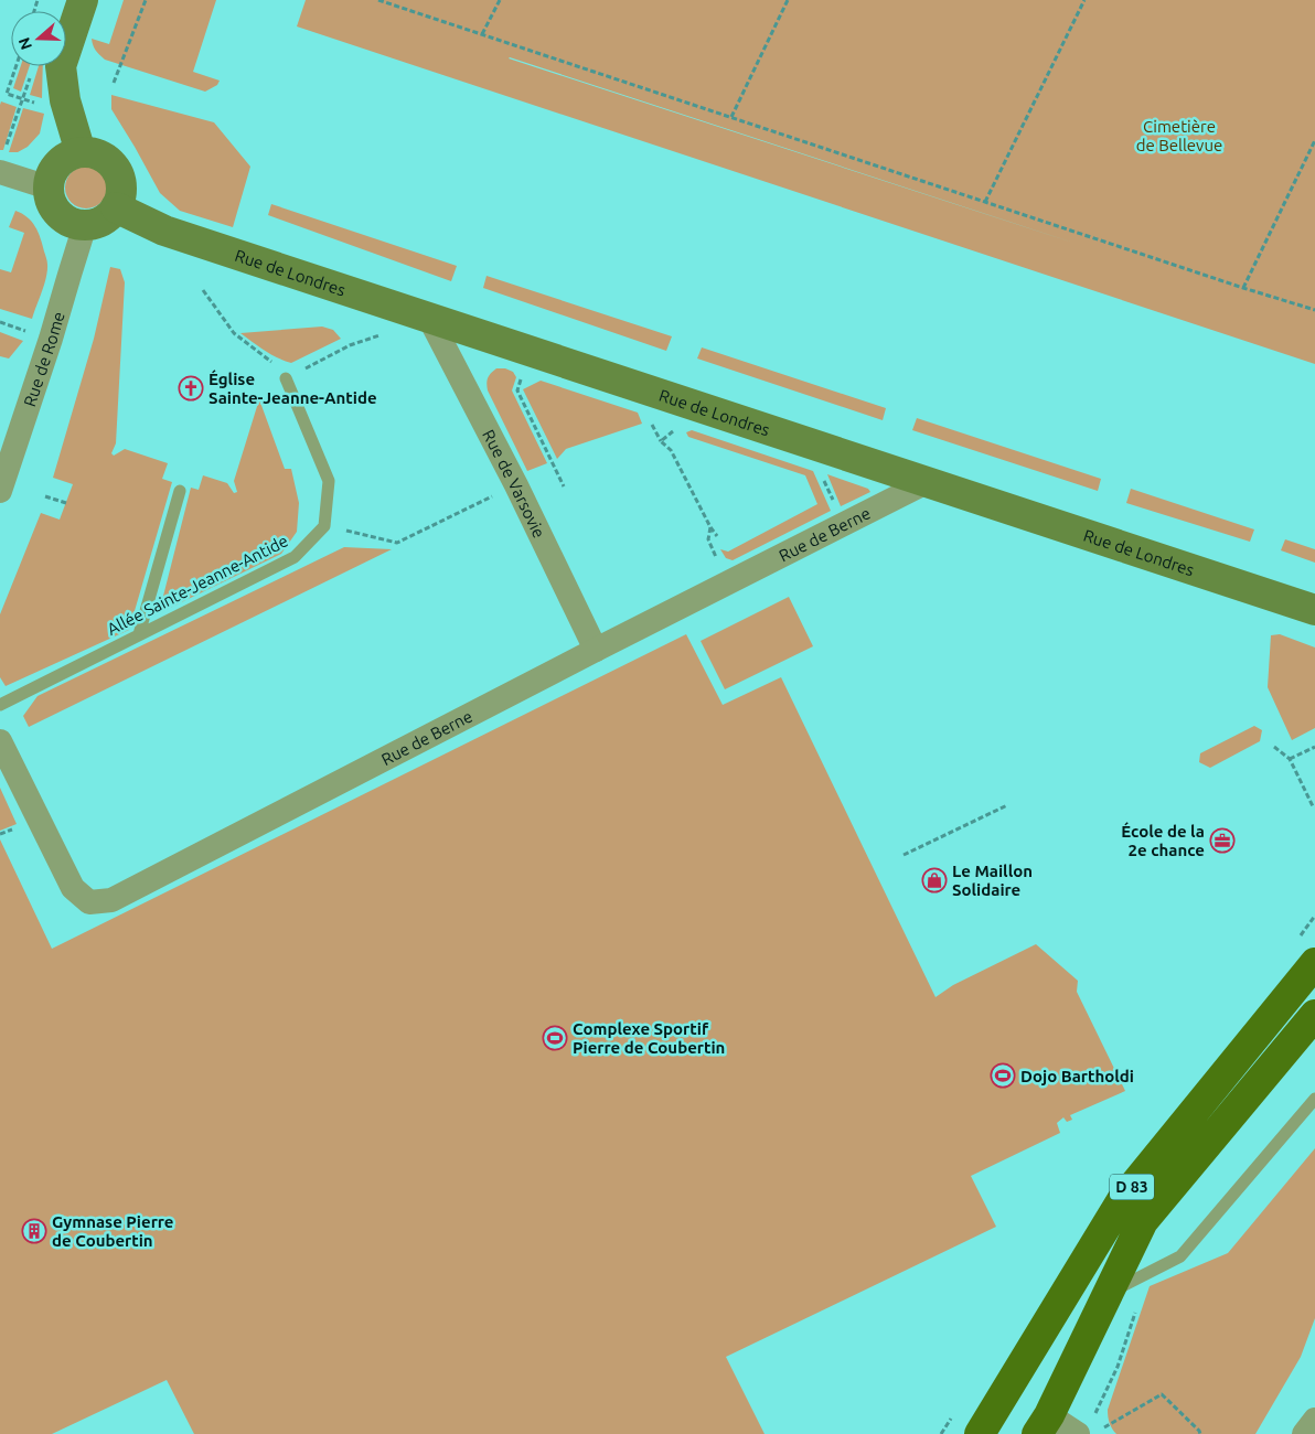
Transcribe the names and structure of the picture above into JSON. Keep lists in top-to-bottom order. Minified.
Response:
{"streets":{"main road":["D 83"],"street":["Rue de Londres","Rue de Rome","Rue de Varsovie","Rue de Berne"],"lane":["Allée Sainte-Jeanne-Antide"]},"crossings":[["Rue de Londres","Rue de Rome"],["Rue de Londres","Rue de Varsovie"],["Rue de Londres","Rue de Berne"],["Rue de Varsovie","Rue de Berne"]],"parks":["Cimetière de Bellevue"],"places":{"church":["Église Sainte-Jeanne-Antide"],"office":["École de la 2e chance"],"shop":["Le Maillon Solidaire"],"sports":["Complexe Sportif Pierre de Coubertin","Dojo Bartholdi"],"building":["Gymnase Pierre de Coubertin"]},"north":"left"}
